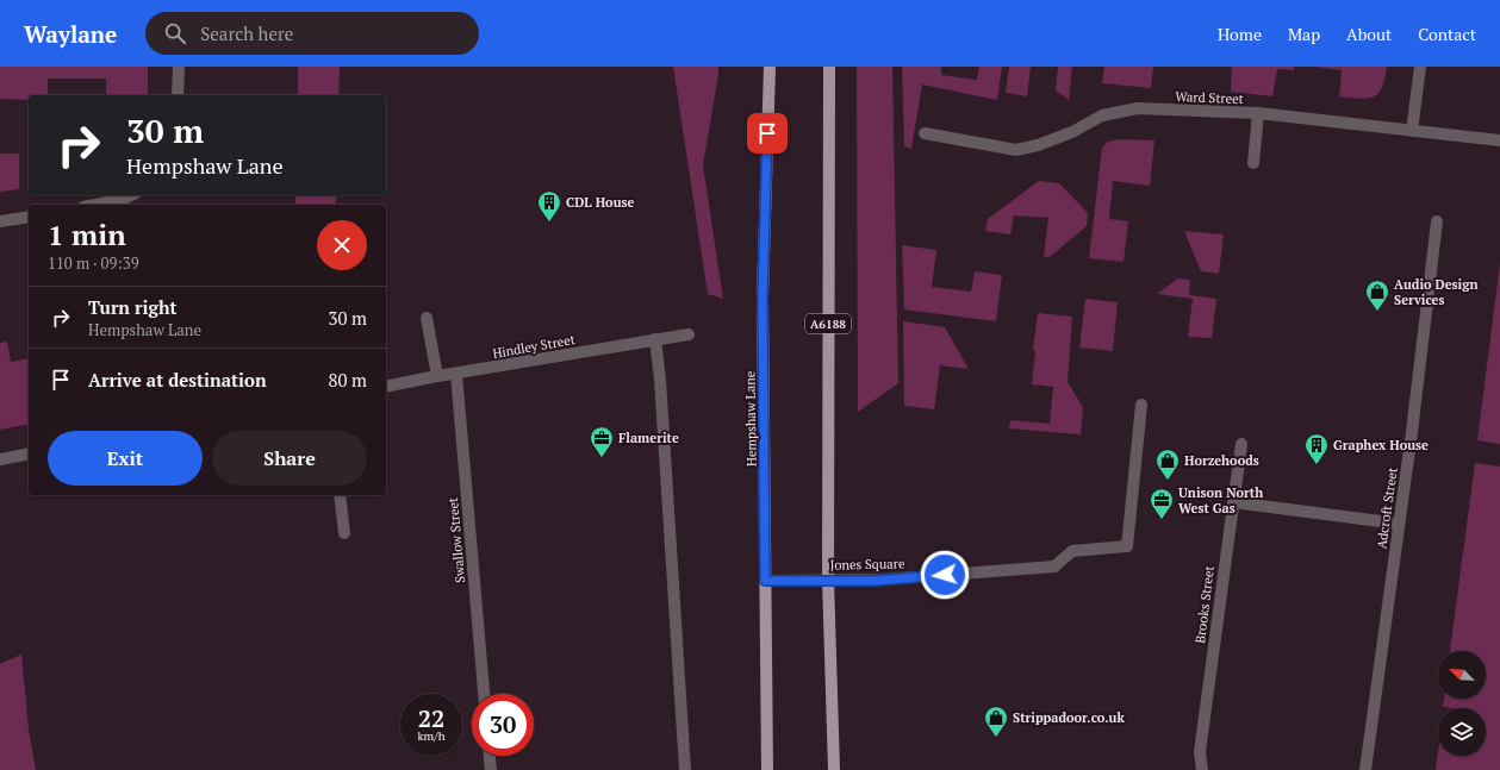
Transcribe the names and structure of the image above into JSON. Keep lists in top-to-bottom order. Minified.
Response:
{"streets":{"main road":["A6188","Hempshaw Lane"],"street":["Ward Street","Hindley Street","Adcroft Street","Swallow Street","Jones Square","Brooks Street"]},"crossings":[["A6188","Jones Square"],["Hindley Street","Swallow Street"],["Hempshaw Lane","Jones Square"]],"places":{"building":["CDL House","Graphex House"],"shop":["Audio Design Services","Horzehoods","Strippadoor.co.uk"],"office":["Flamerite","Unison North West Gas"]},"north":"top left","page":{"header":"Waylane","search":"Search here","nav":["Home","Map","About","Contact"],"turn":["30 m","Hempshaw Lane"],"heading":["1 min","110 m · 09:39"],"list":[{"name":"Turn right","note":"Hempshaw Lane","value":"30 m"},{"name":"Arrive at destination","value":"80 m"}],"buttons":["Exit","Share"],"speed":"22 km/h","limit":"30"}}
